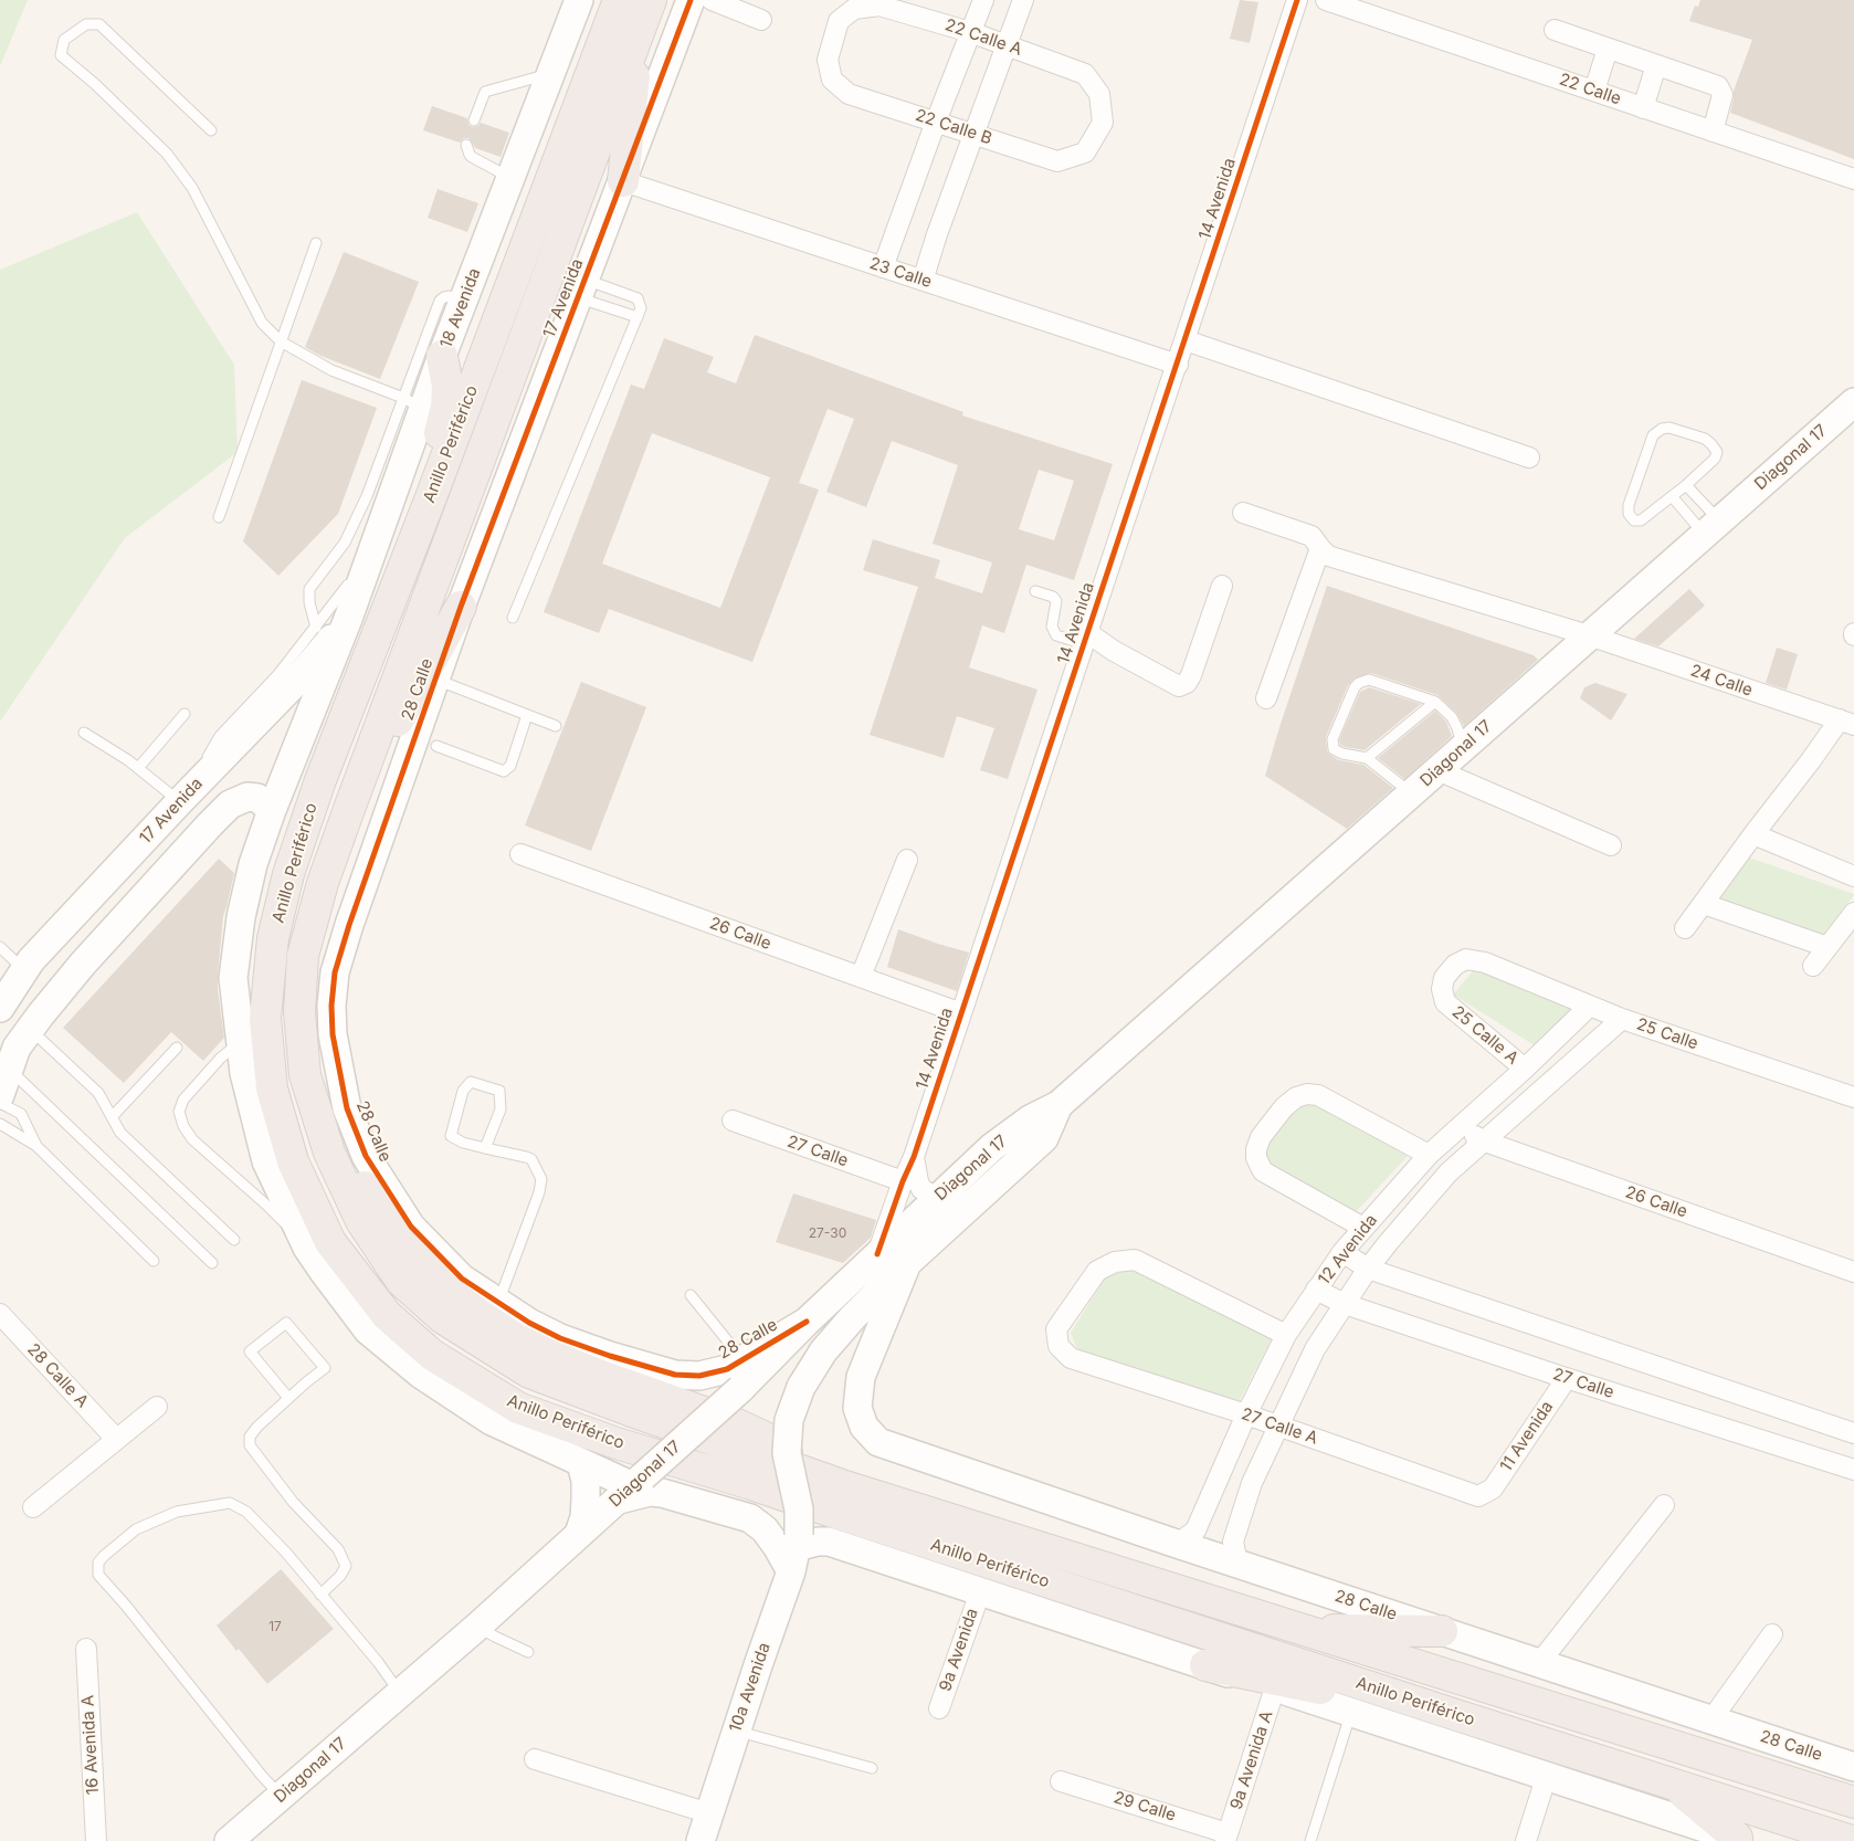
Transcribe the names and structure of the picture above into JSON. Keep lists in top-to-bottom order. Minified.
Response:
{"streets":{"highway":["Anillo Periférico"],"street":["22 Calle A","22 Calle","22 Calle B","14 Avenida","23 Calle","17 Avenida","18 Avenida","Diagonal 17","24 Calle","28 Calle","26 Calle","25 Calle","25 Calle A","27 Calle","12 Avenida","28 Calle A","27 Calle A","11 Avenida","9a Avenida","10a Avenida","16 Avenida A","9a Avenida A","29 Calle"]},"crossings":[["22 Calle A","22 Calle B"],["14 Avenida","23 Calle"],["14 Avenida","Diagonal 17"],["14 Avenida","26 Calle"],["14 Avenida","27 Calle"],["23 Calle","17 Avenida"],["17 Avenida","18 Avenida"],["17 Avenida","Anillo Periférico"],["17 Avenida","28 Calle"],["18 Avenida","Anillo Periférico"],["Anillo Periférico","Diagonal 17"],["Diagonal 17","24 Calle"],["Diagonal 17","28 Calle"],["Diagonal 17","10a Avenida"],["28 Calle","12 Avenida"],["26 Calle","12 Avenida"],["25 Calle","25 Calle A"],["25 Calle","12 Avenida"],["25 Calle A","12 Avenida"],["27 Calle","12 Avenida"],["27 Calle","11 Avenida"],["12 Avenida","27 Calle A"],["27 Calle A","11 Avenida"],["9a Avenida A","29 Calle"]],"house_numbers":["27-30","17"]}
